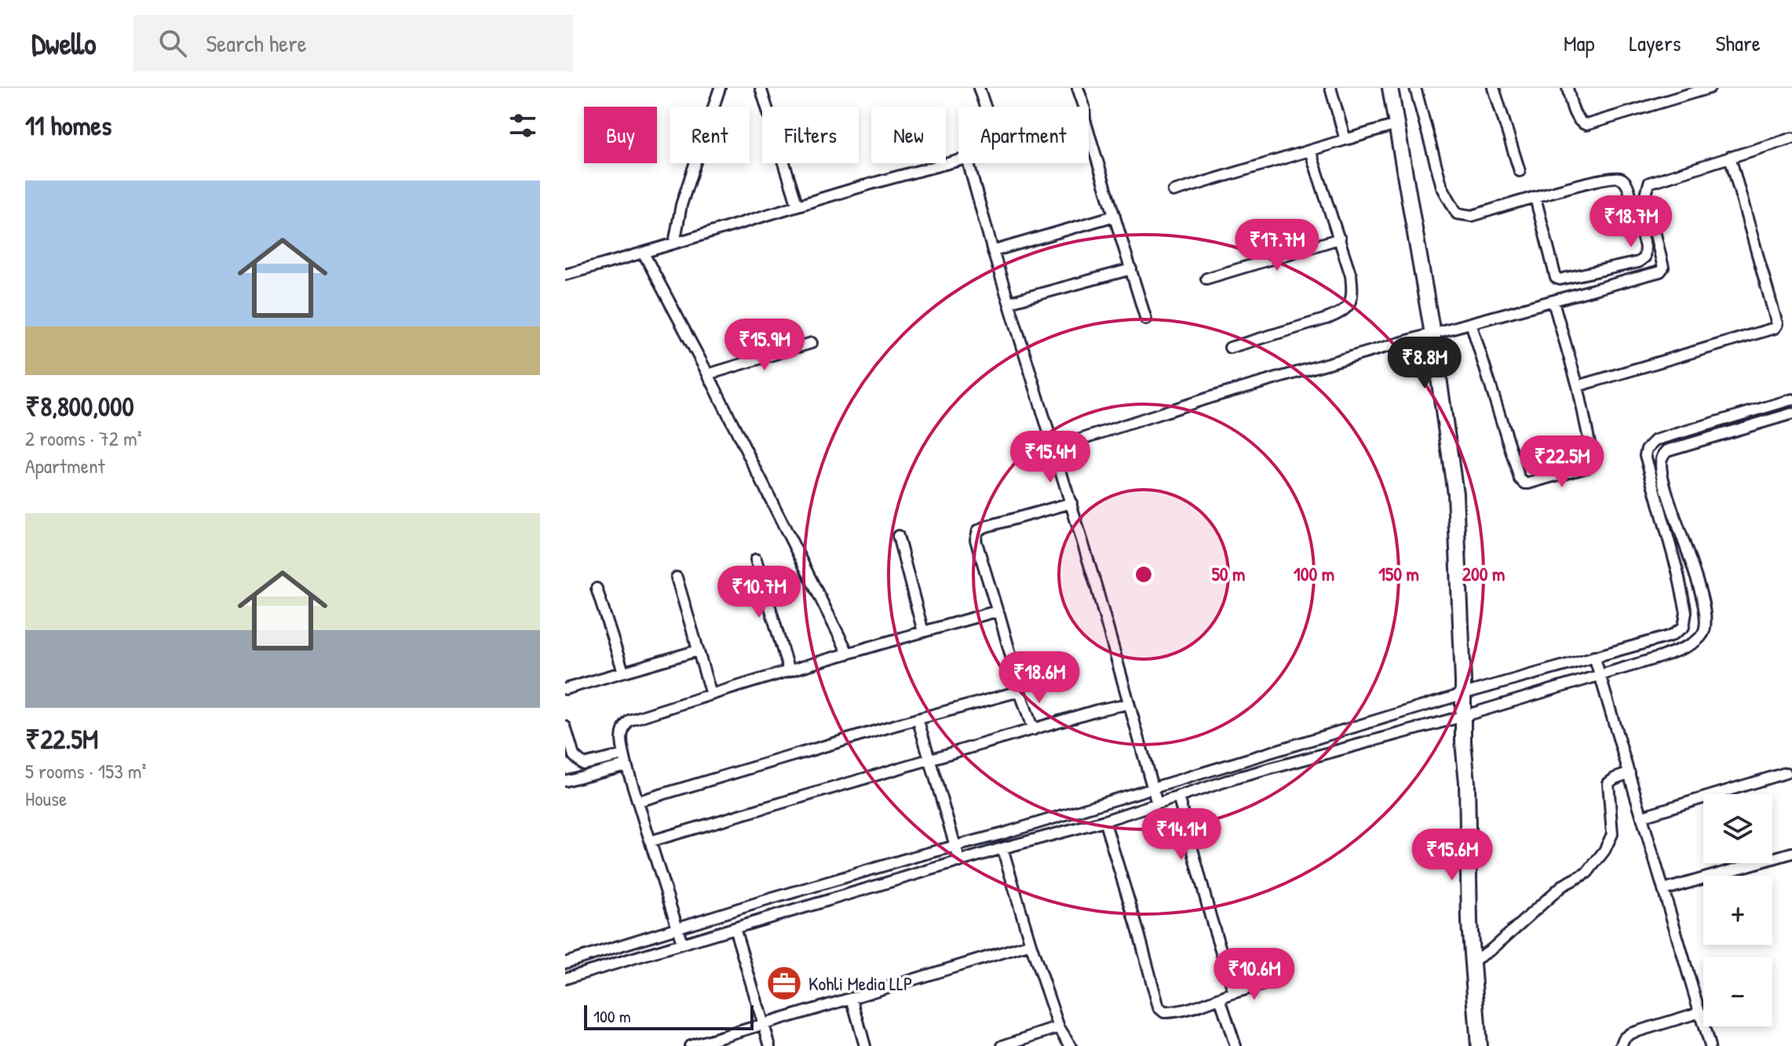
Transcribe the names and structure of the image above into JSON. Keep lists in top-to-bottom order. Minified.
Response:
{"places":{"office":["Kohli Media LLP"]},"scale_bar":"100 m","page":{"header":"Dwello","search":"Search here","nav":["Map","Layers","Share"],"heading":"11 homes","chip":["Buy","Rent","Filters","New","Apartment"],"list":[{"name":"₹8,800,000","note":"2 rooms · 72 m² · Apartment"},{"name":"₹22.5M","note":"5 rooms · 153 m² · House"}],"price":["₹18.7M","₹17.7M","₹15.9M","₹8.8M","₹15.4M","₹22.5M","₹10.7M","₹18.6M","₹14.1M","₹15.6M","₹10.6M"],"map_buttons":["+","−"],"scale":"100 m"},"rings":["50 m","100 m","150 m","200 m"]}
